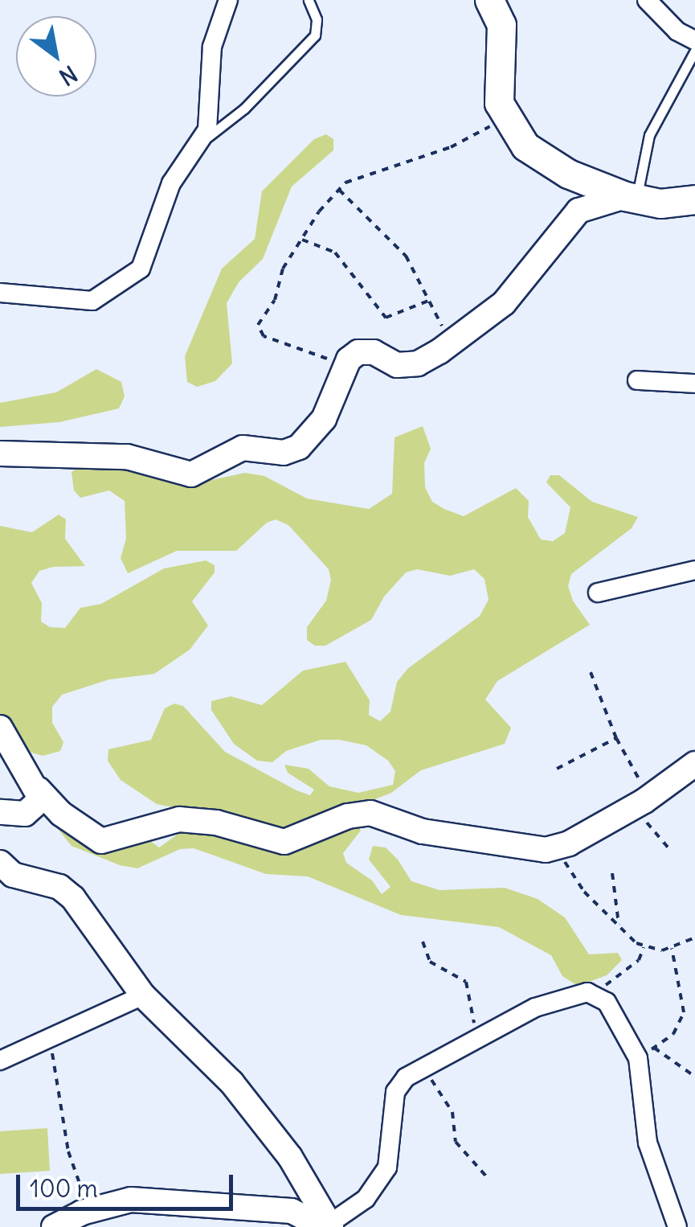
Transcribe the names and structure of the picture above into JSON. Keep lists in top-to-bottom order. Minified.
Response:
{"scale_bar":"100 m","north":"bottom right"}
